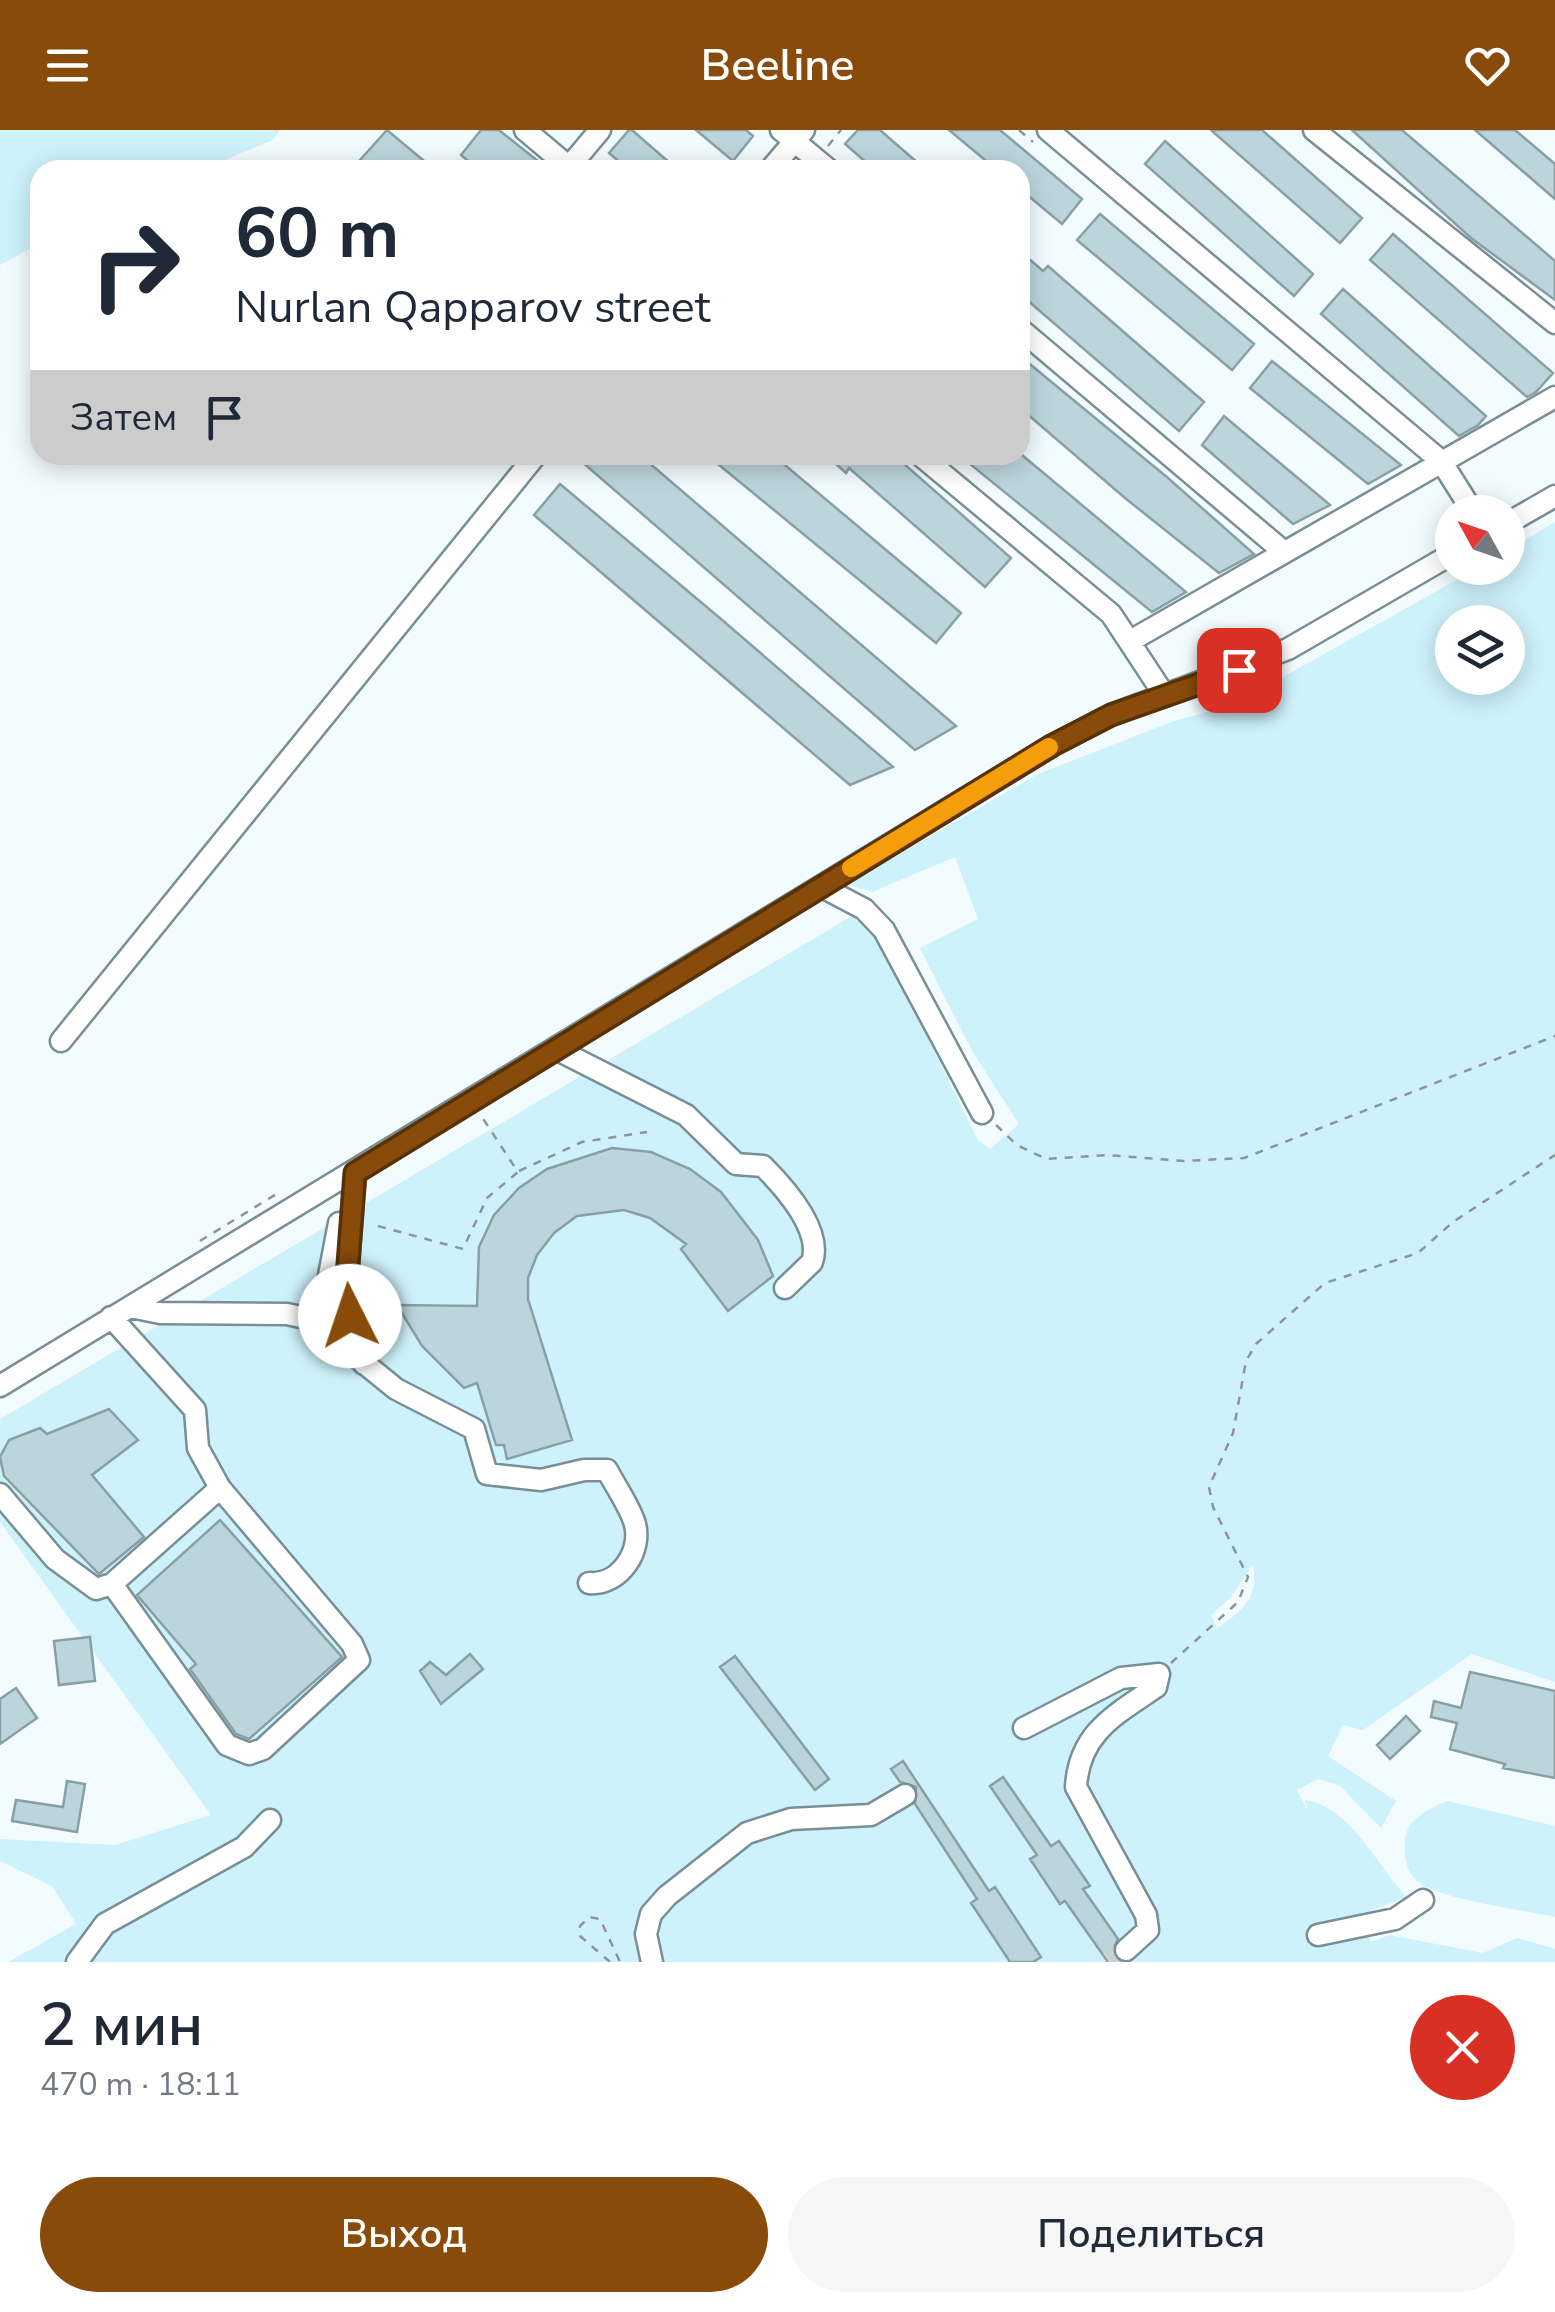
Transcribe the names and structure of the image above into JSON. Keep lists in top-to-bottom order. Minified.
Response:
{"north":"top left","page":{"header":"Beeline","turn":["60 m","Nurlan Qapparov street"],"then":"Затем","heading":["2 мин","470 m · 18:11"],"buttons":["Выход","Поделиться"]}}
